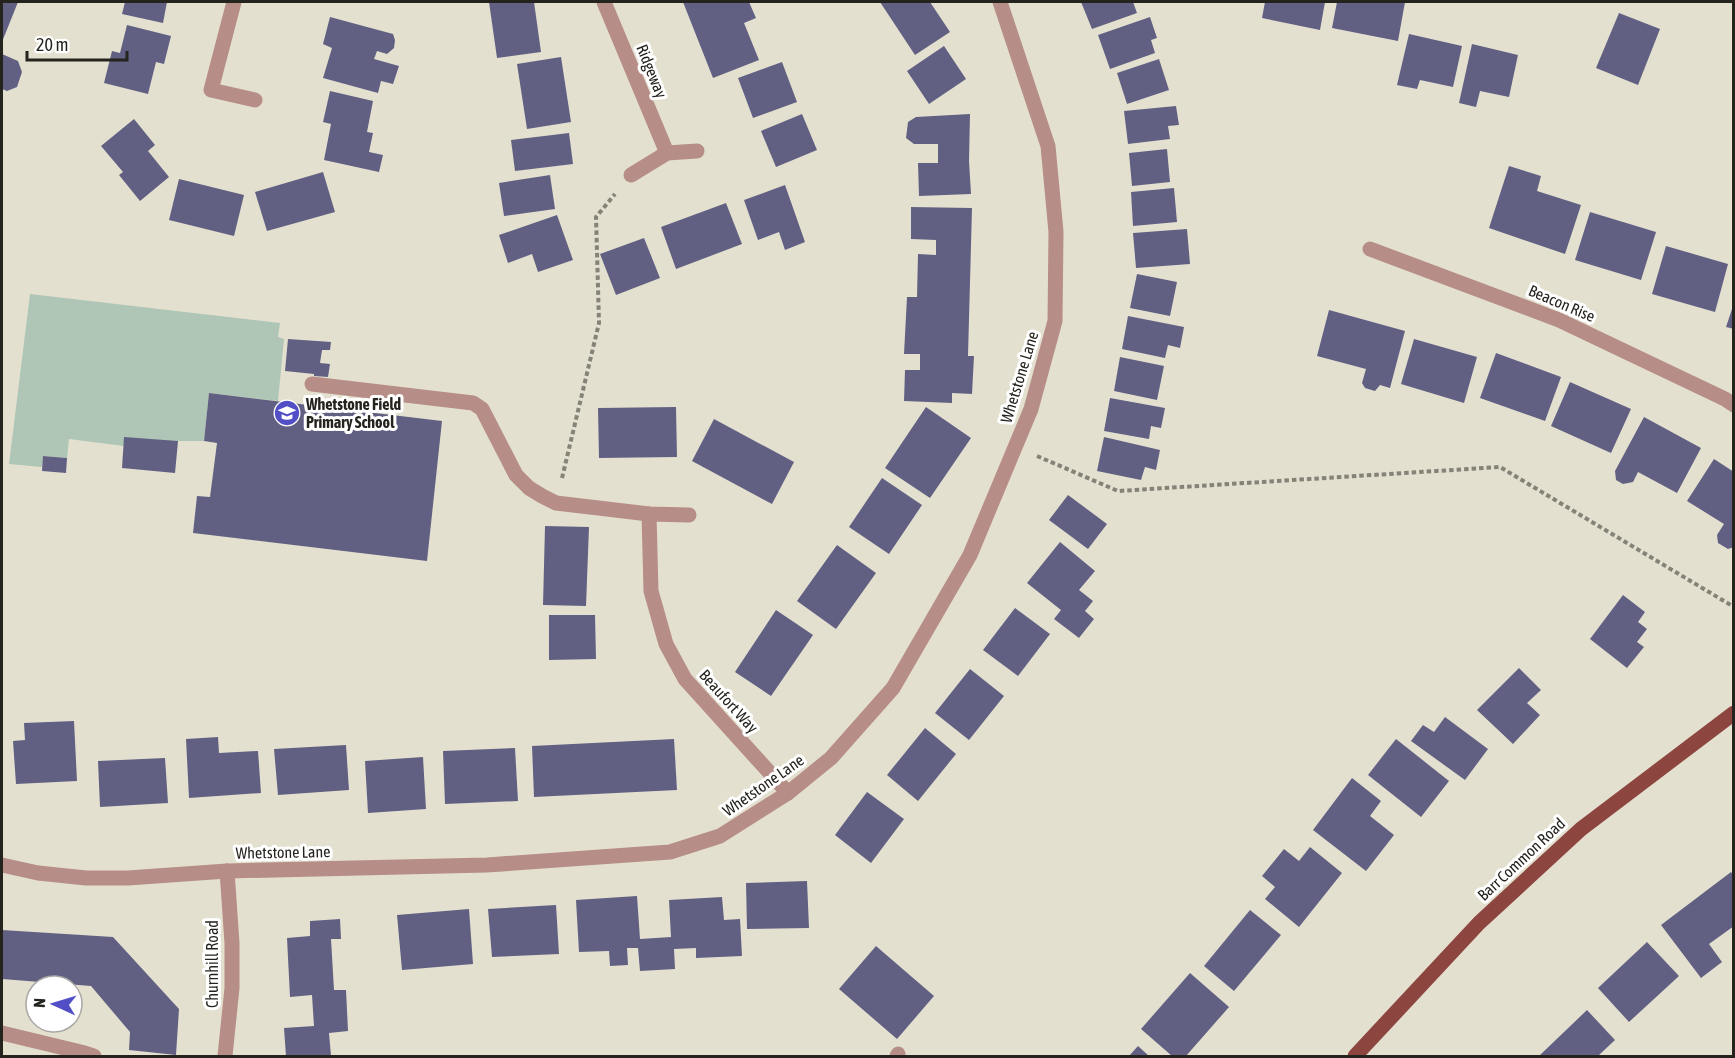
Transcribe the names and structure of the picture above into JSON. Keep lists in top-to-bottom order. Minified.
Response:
{"streets":{"main road":["Barr Common Road"],"street":["Ridgeway","Beacon Rise","Whetstone Lane","Beaufort Way","Churnhill Road"]},"crossings":[["Whetstone Lane","Beaufort Way"],["Whetstone Lane","Churnhill Road"]],"places":{"school or university":["Whetstone Field Primary School"]},"scale_bar":"20 m","north":"left"}
